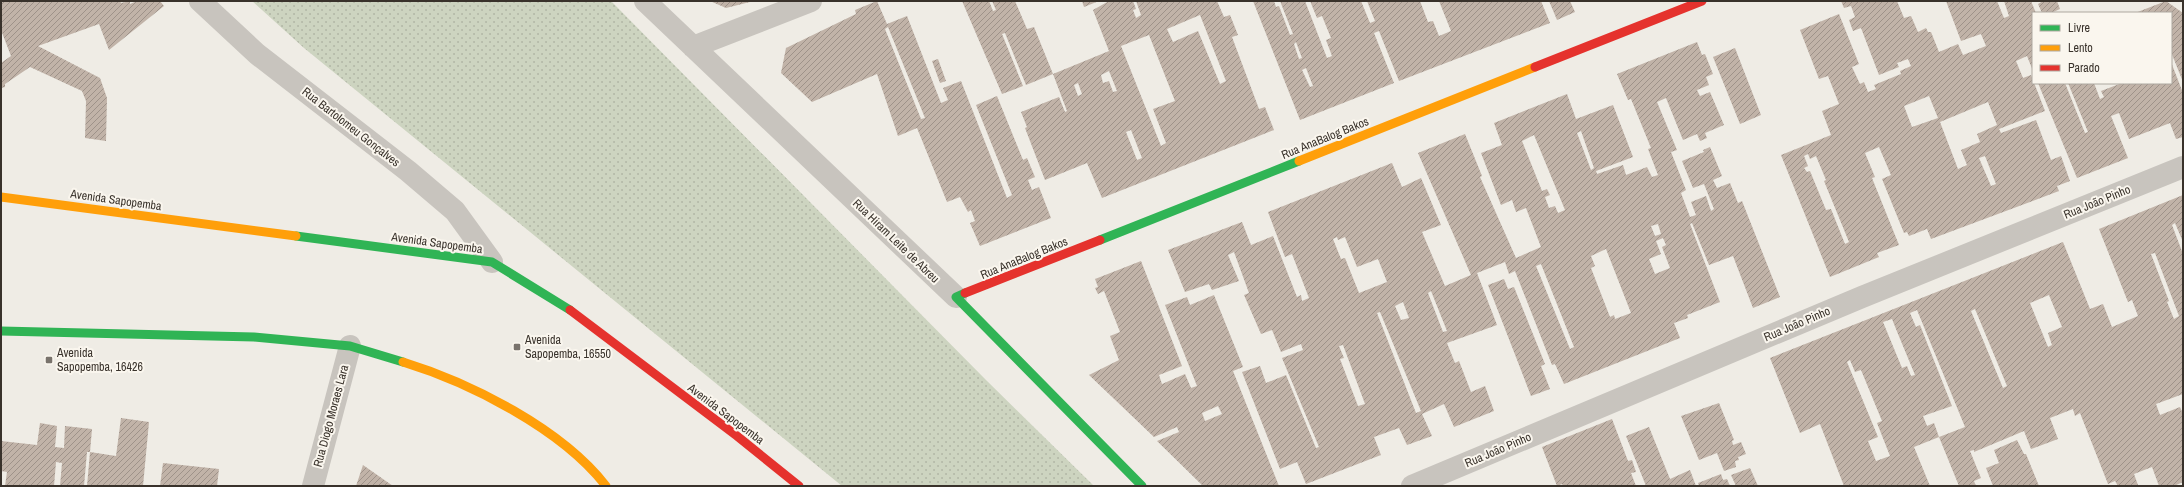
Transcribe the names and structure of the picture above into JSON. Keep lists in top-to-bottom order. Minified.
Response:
{"streets":{"main road":["Rua AnaBalog Bakos","Avenida Sapopemba","Rua Hiram Leite de Abreu"],"street":["Rua Bartolomeu Gonçalves","Rua João Pinho","Rua Diogo Moraes Lara"]},"crossings":[["Rua Bartolomeu Gonçalves","Avenida Sapopemba"],["Rua AnaBalog Bakos","Rua Hiram Leite de Abreu"]],"places":{"transit":["Avenida Sapopemba, 16550","Avenida Sapopemba, 16426"]},"legend":["Livre","Lento","Parado"]}
